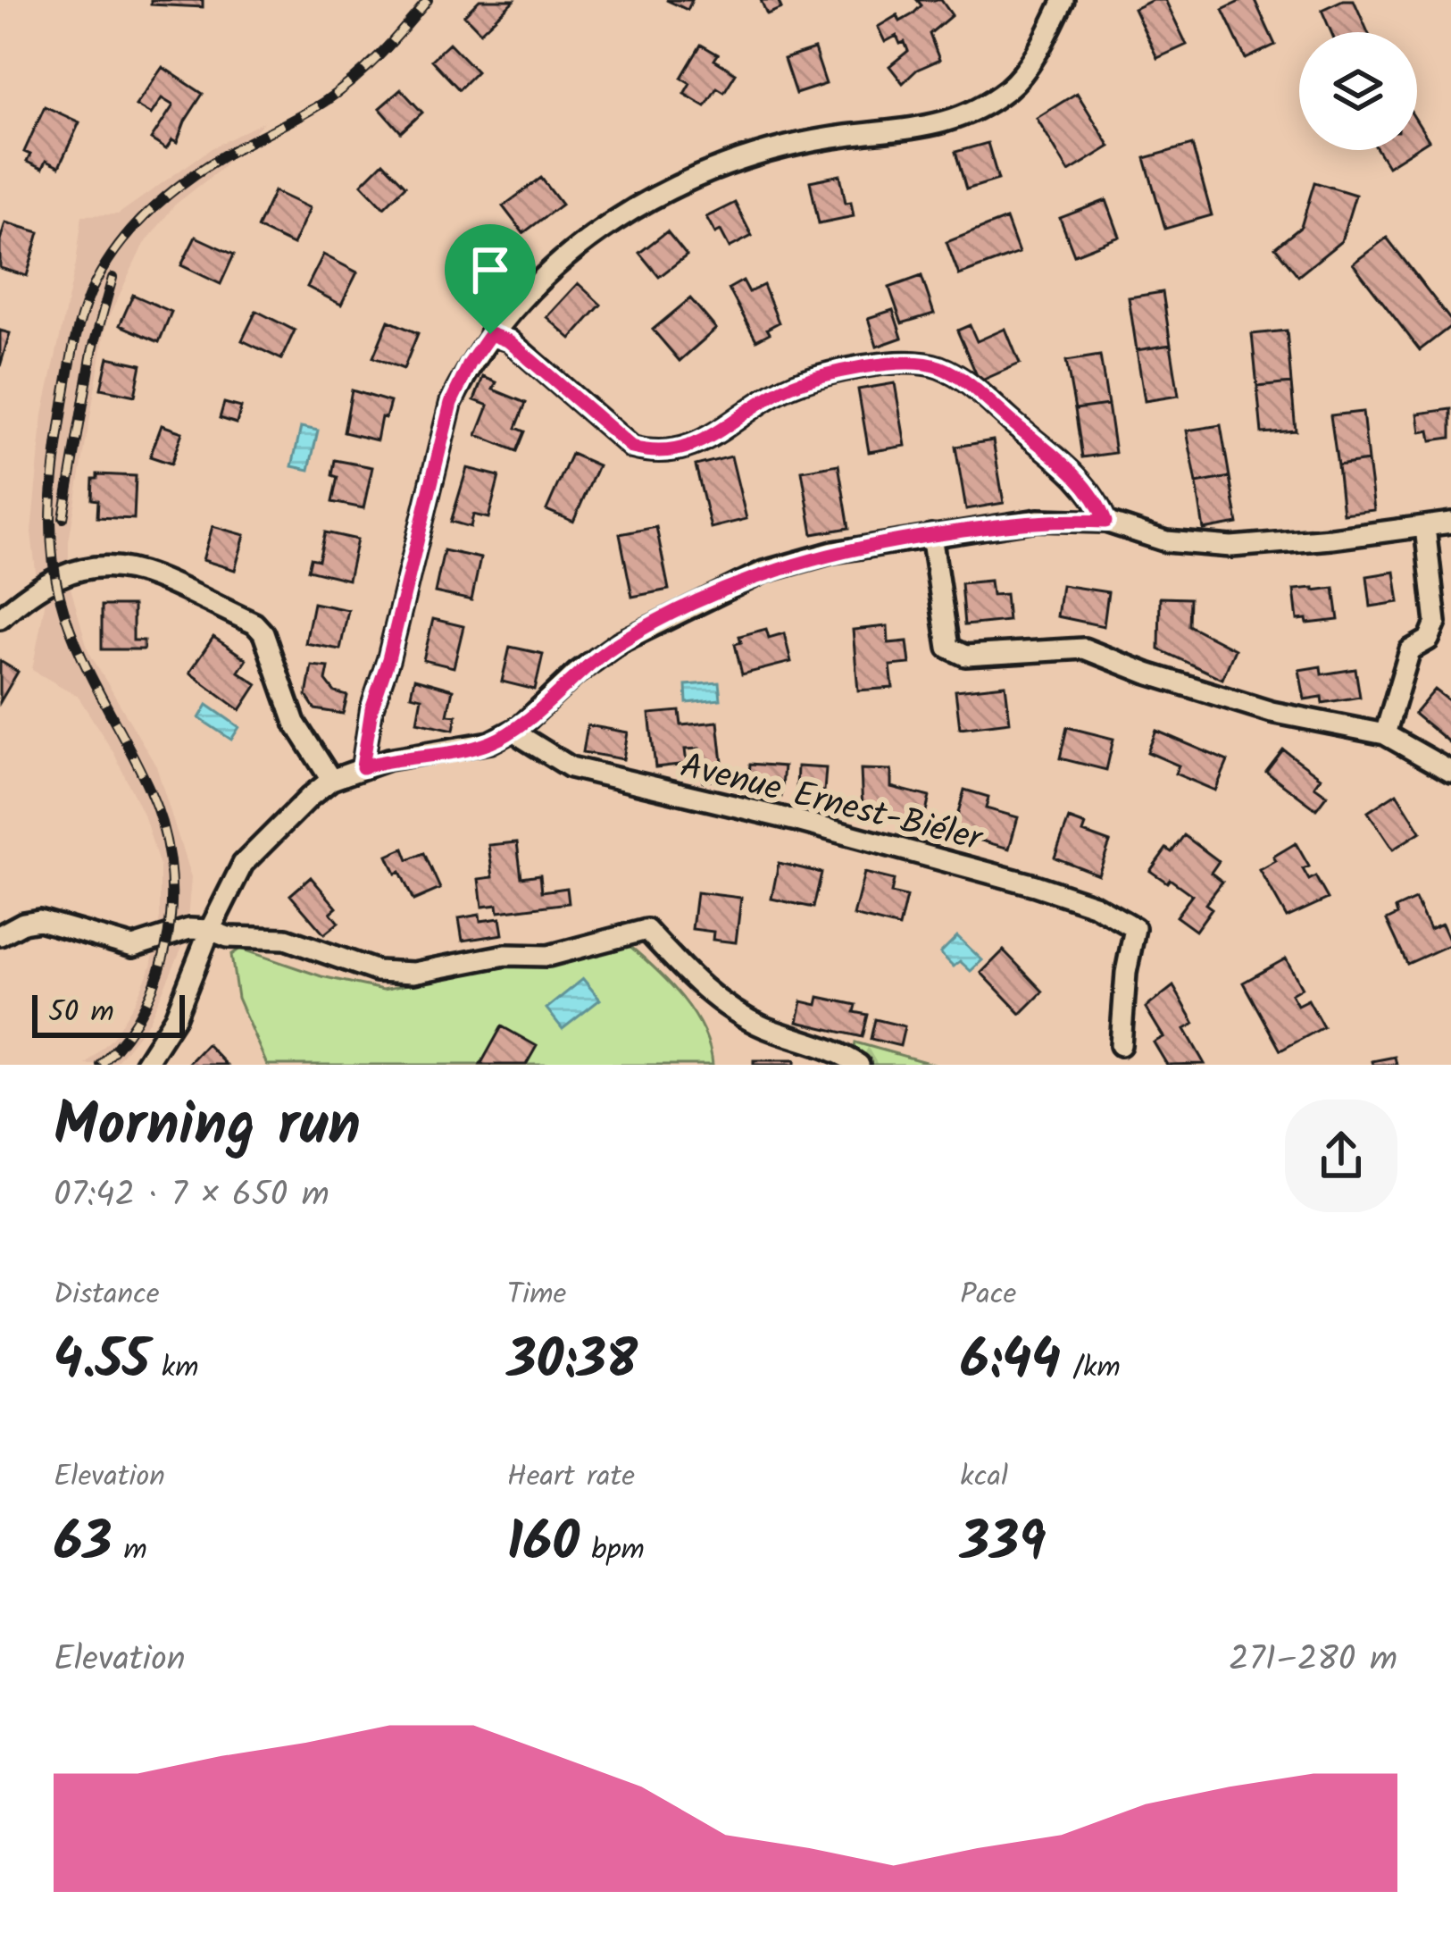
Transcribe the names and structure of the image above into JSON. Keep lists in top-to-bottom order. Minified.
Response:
{"streets":{"street":["Avenue Ernest-Biéler"]},"scale_bar":"50 m","page":{"scale":"50 m","heading":["Morning run","07:42 · 7 × 650 m"],"stats":[["Distance","4.55 km"],["Time","30:38"],["Pace","6:44 /km"],["Elevation","63 m"],["Heart rate","160 bpm"],["kcal","339"]],"chart":["Elevation","271–280 m"]}}
